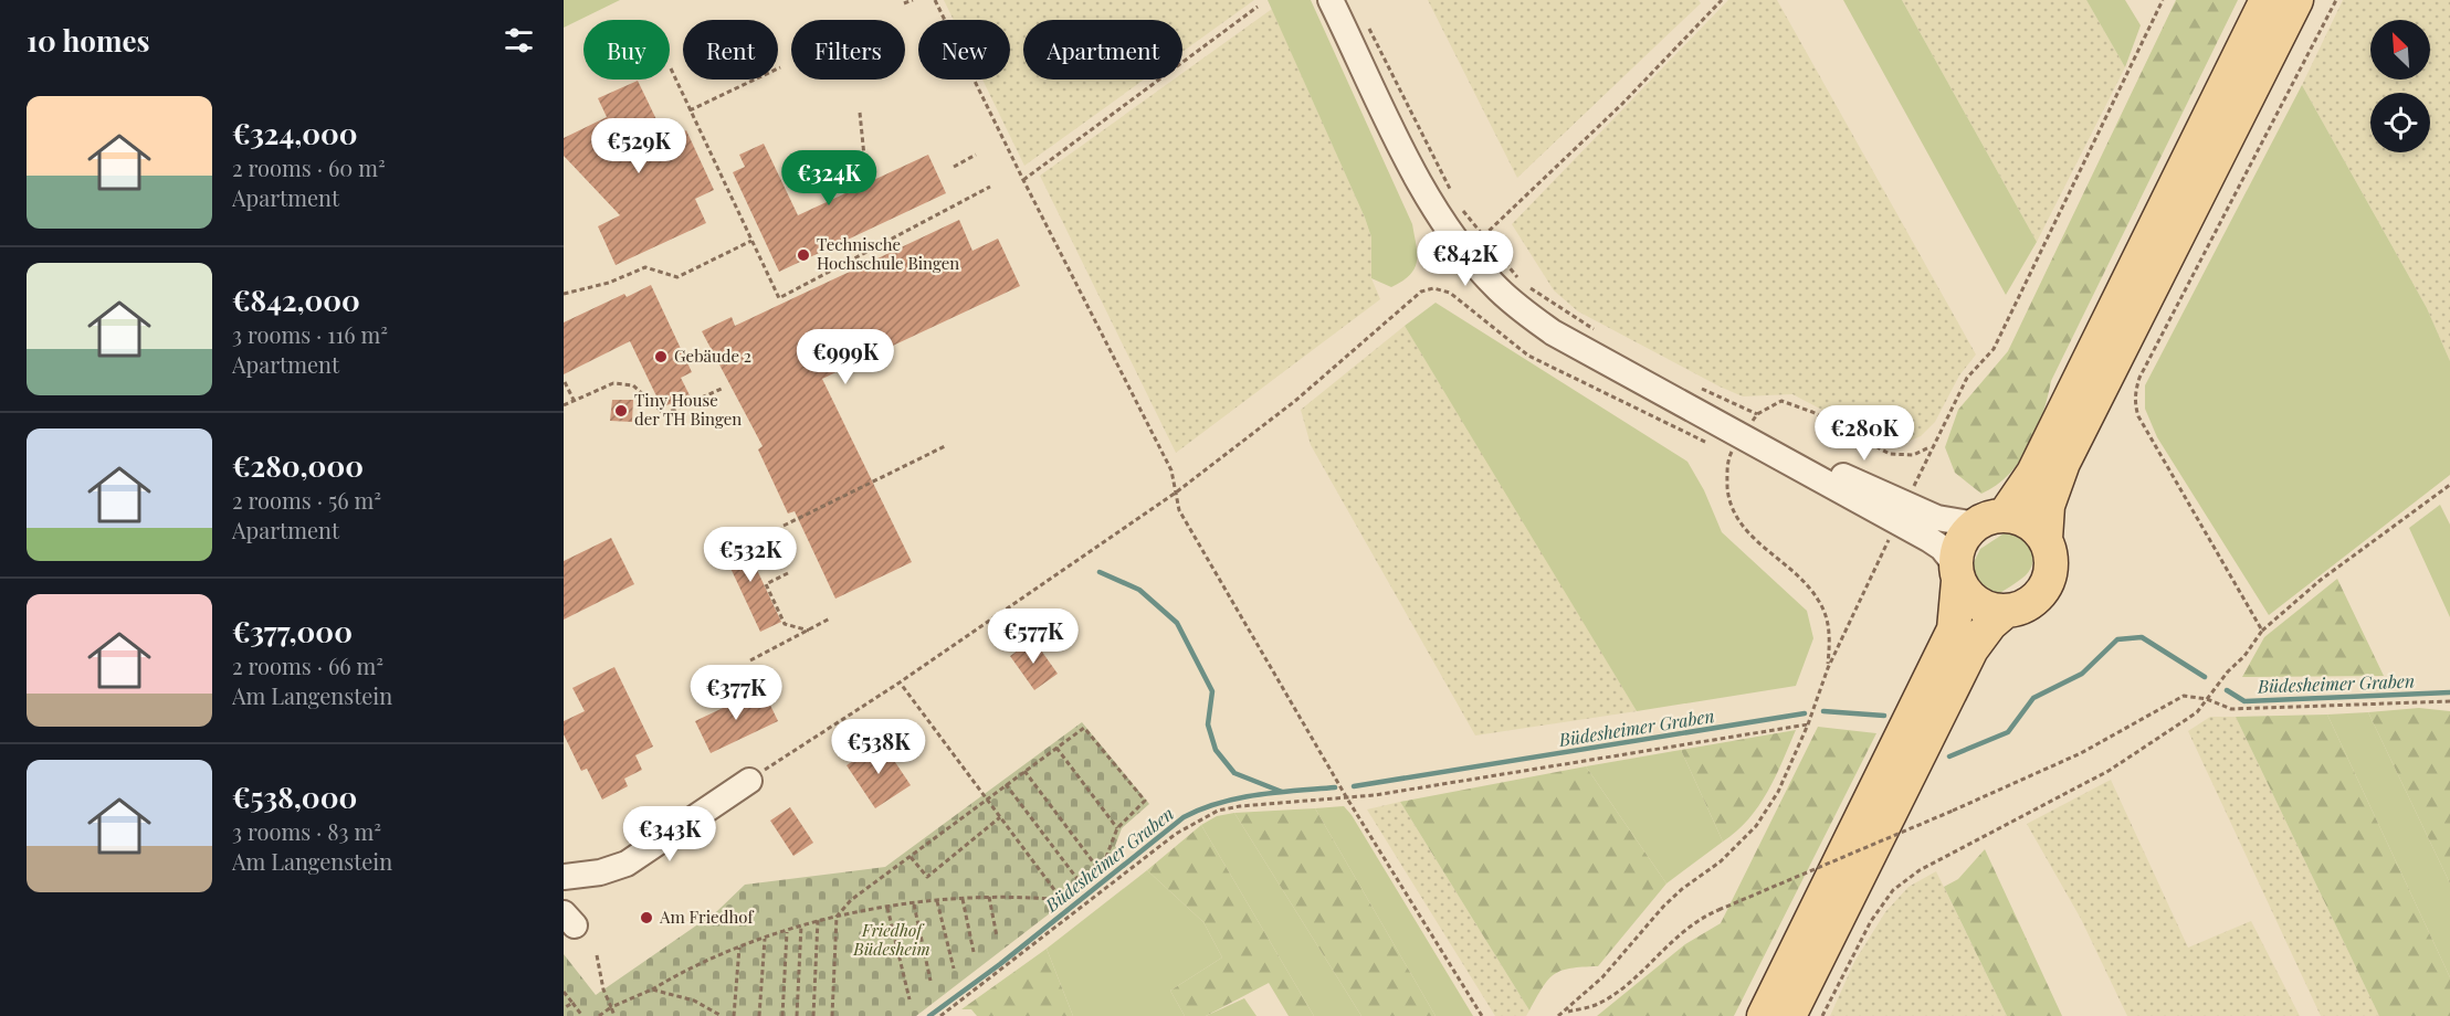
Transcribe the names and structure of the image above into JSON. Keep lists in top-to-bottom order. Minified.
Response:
{"water":["Büdesheimer Graben"],"parks":["Friedhof Büdesheim"],"places":["Technische Hochschule Bingen","Gebäude 2","Tiny House der TH Bingen","Am Friedhof"],"north":"top left","page":{"heading":"10 homes","chip":["Buy","Rent","Filters","New","Apartment"],"list":[{"name":"€324,000","note":"2 rooms · 60 m² · Apartment"},{"name":"€842,000","note":"3 rooms · 116 m² · Apartment"},{"name":"€280,000","note":"2 rooms · 56 m² · Apartment"},{"name":"€377,000","note":"2 rooms · 66 m² · Am Langenstein"},{"name":"€538,000","note":"3 rooms · 83 m² · Am Langenstein"}],"price":["€529K","€324K","€842K","€999K","€280K","€532K","€577K","€377K","€538K","€343K"]}}
